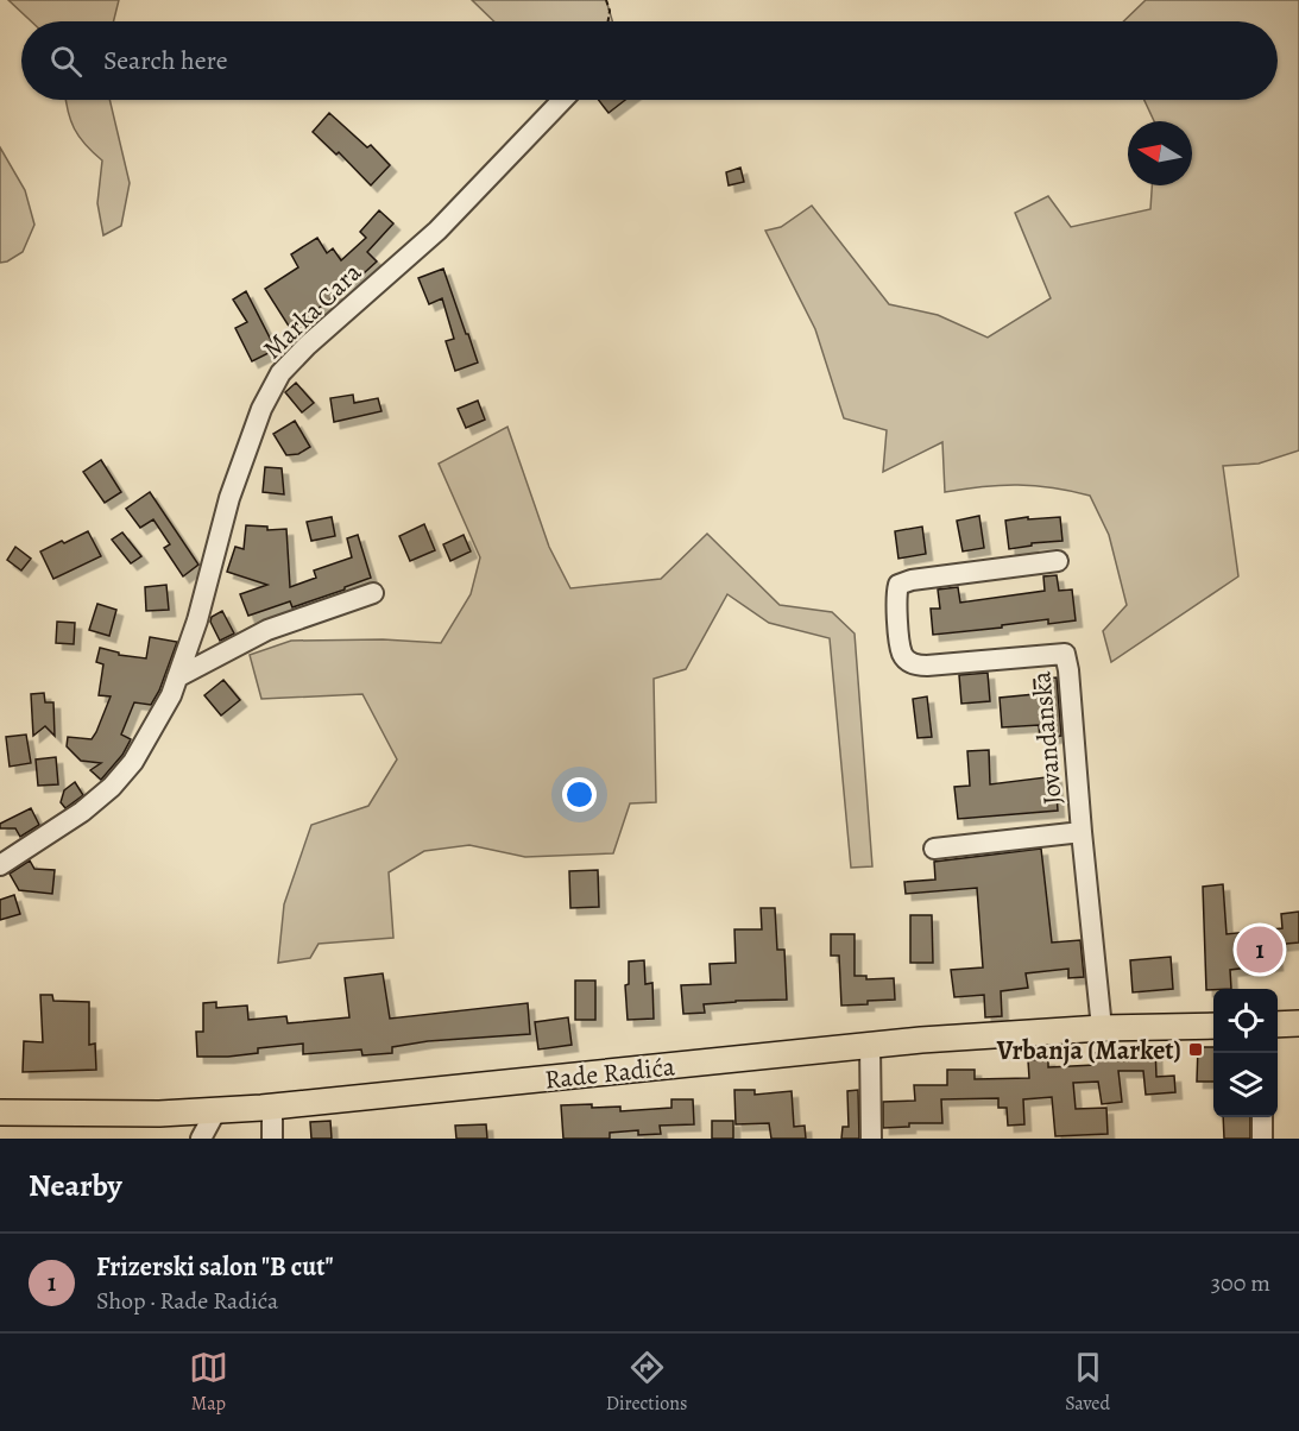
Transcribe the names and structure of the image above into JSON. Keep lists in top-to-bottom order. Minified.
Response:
{"streets":{"main road":["Rade Radića"],"street":["Marka Cara","Jovandanska"]},"crossings":[["Jovandanska","Rade Radića"]],"places":{"transit":["Vrbanja (Market)"]},"north":"left","page":{"search":"Search here","pins":"1","heading":"Nearby","list":[{"mark":"1","name":"Frizerski salon \"B cut\"","note":"Shop · Rade Radića","value":"300 m"}],"nav":["Map","Directions","Saved"]}}
